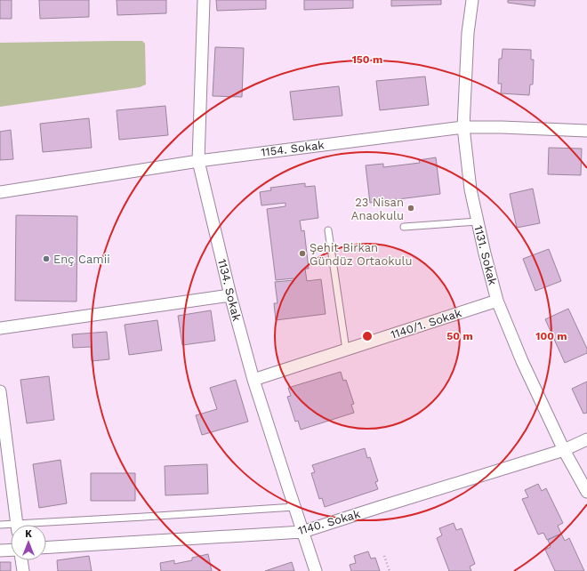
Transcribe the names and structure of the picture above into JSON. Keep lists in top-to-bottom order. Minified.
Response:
{"streets":{"street":["1154. Sokak","1131. Sokak","1134. Sokak","1140/1. Sokak","1140. Sokak"]},"crossings":[["1154. Sokak","1131. Sokak"],["1154. Sokak","1134. Sokak"],["1131. Sokak","1140/1. Sokak"],["1131. Sokak","1140. Sokak"],["1134. Sokak","1140/1. Sokak"],["1134. Sokak","1140. Sokak"]],"places":["23 Nisan Anaokulu","Şehit Birkan Gündüz Ortaokulu","Enç Camii"],"north":"top","rings":["150 m","50 m","100 m"]}
